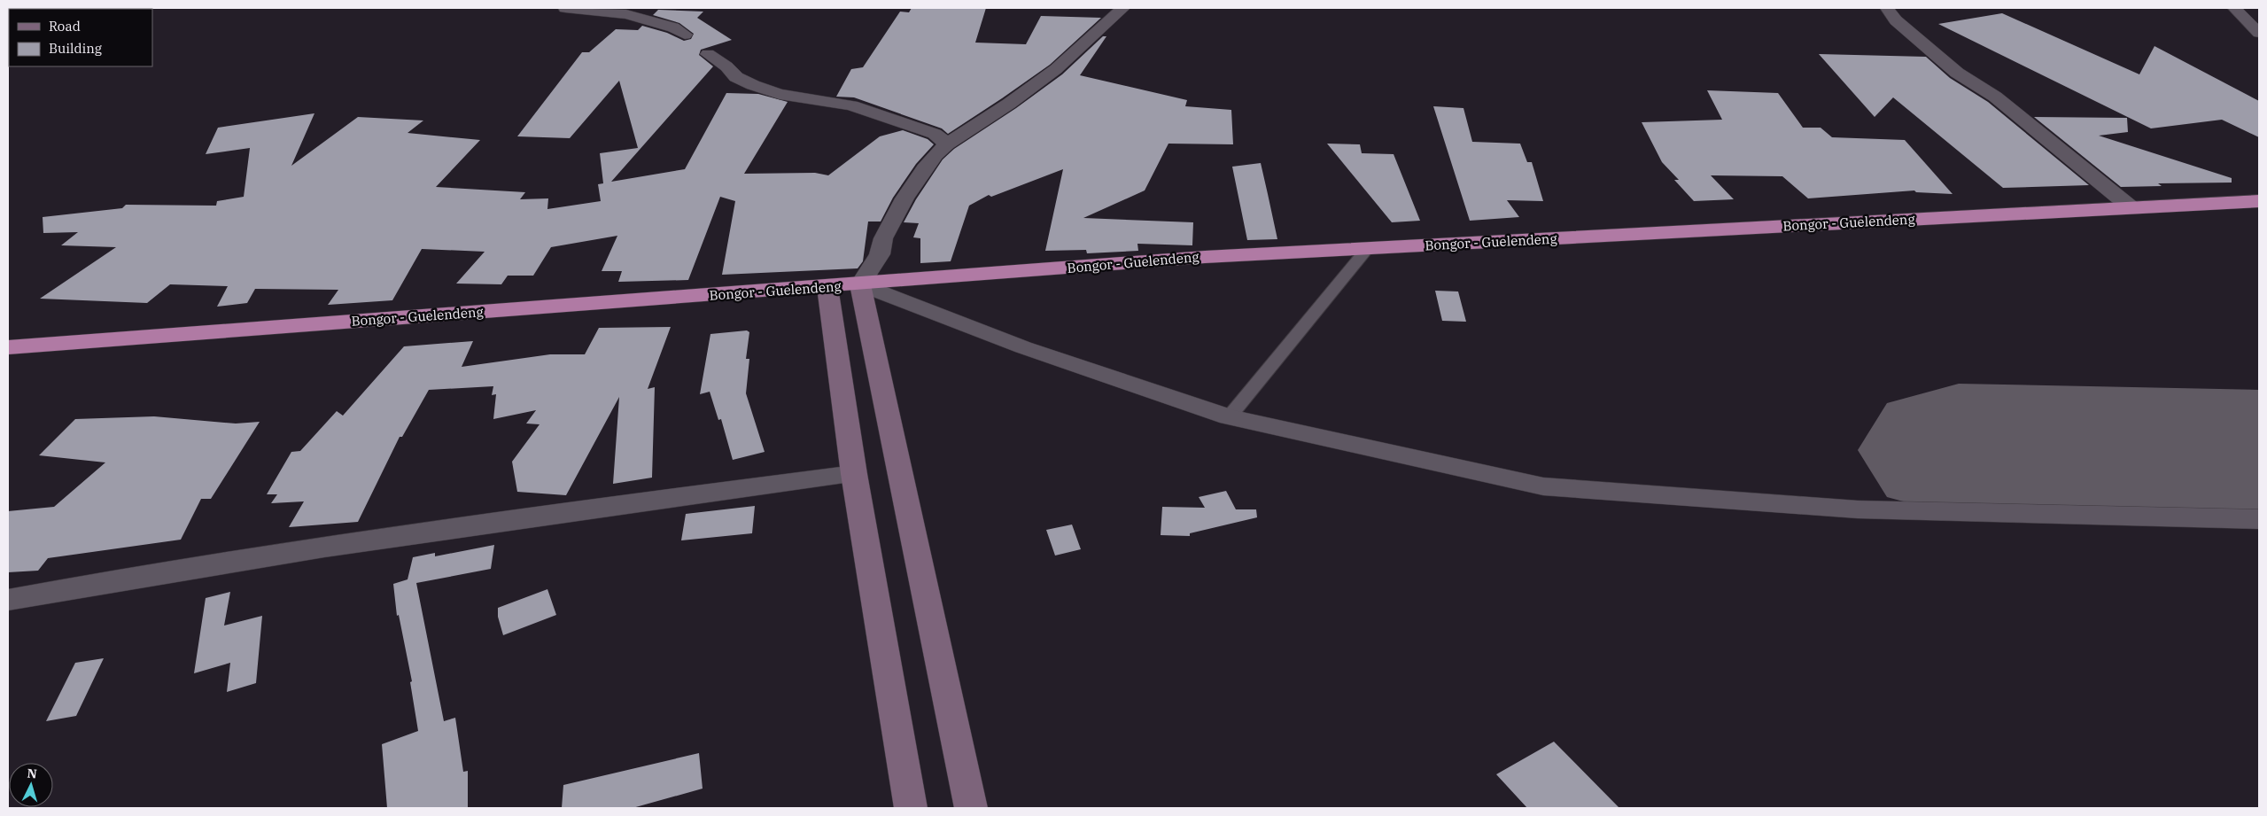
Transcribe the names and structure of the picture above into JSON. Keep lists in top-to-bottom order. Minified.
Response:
{"streets":{"highway":["Bongor - Guelendeng"]},"legend":["Road","Building"],"north":"top"}
